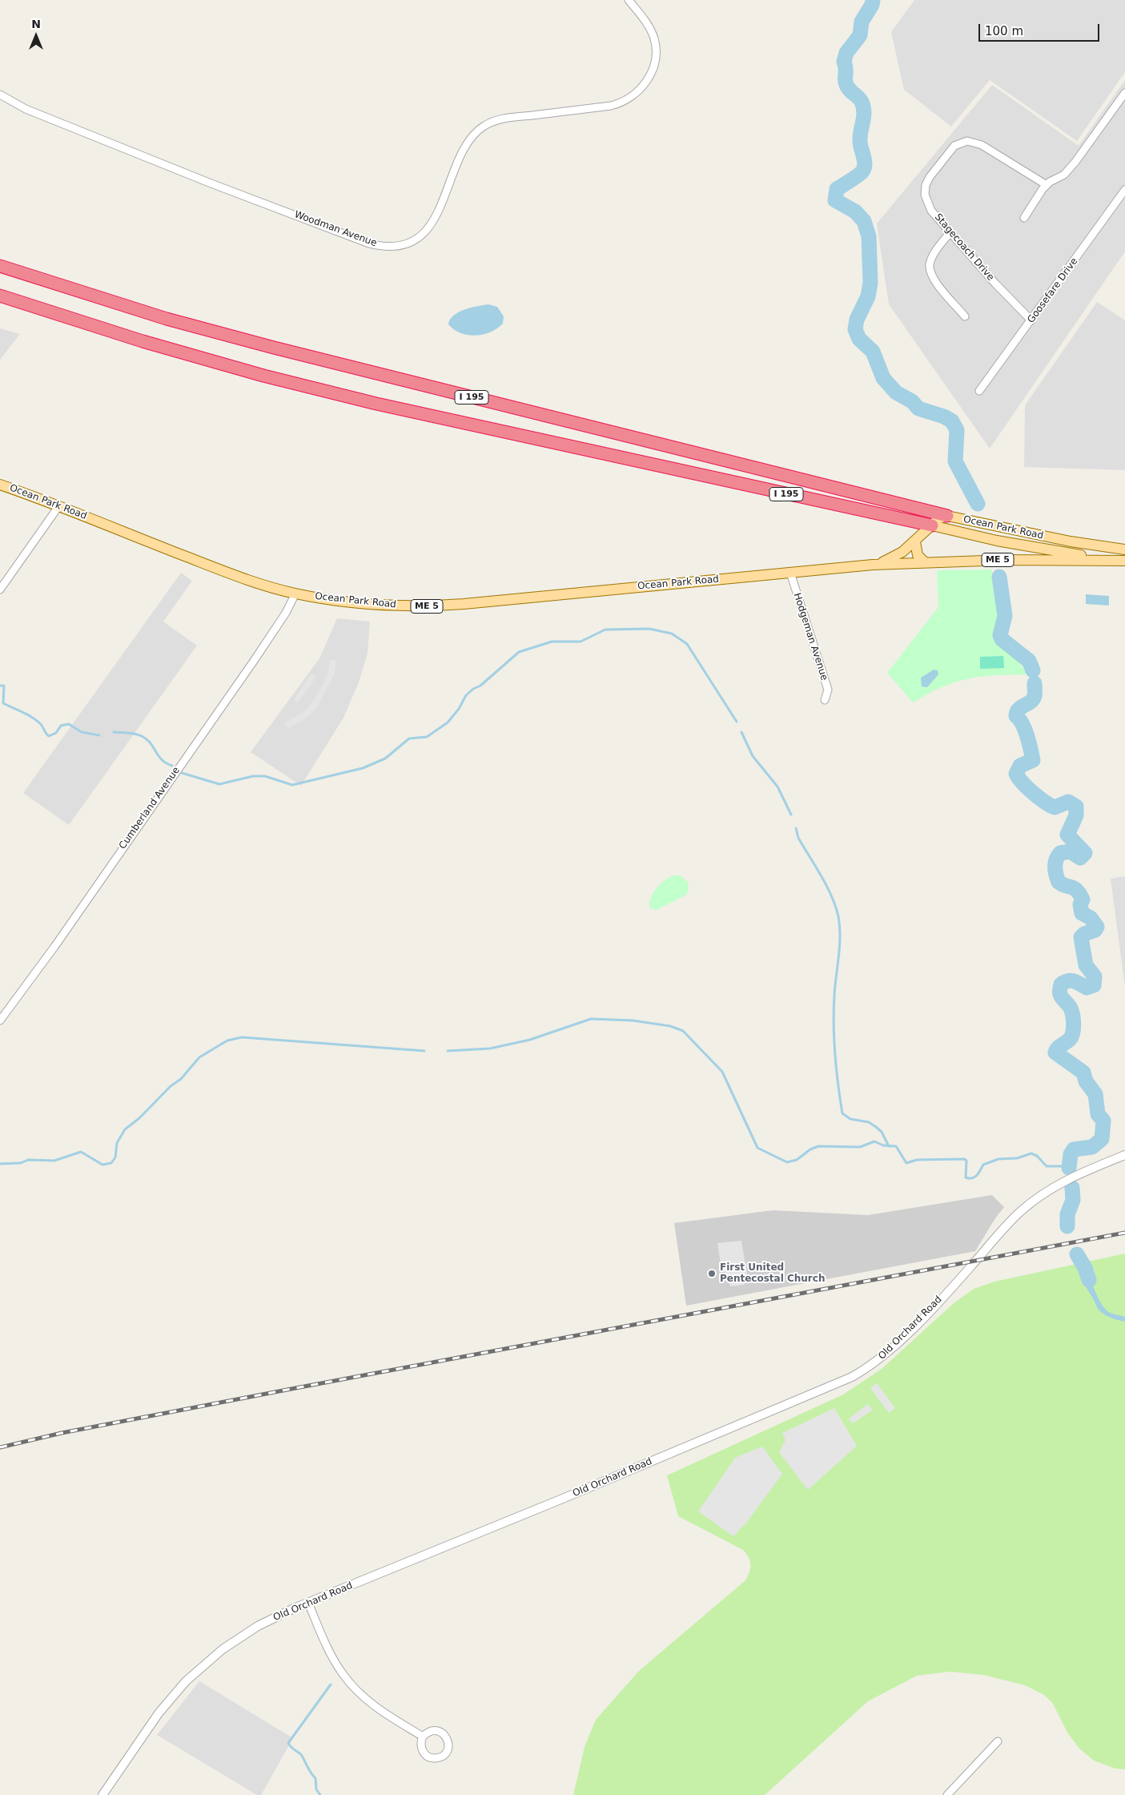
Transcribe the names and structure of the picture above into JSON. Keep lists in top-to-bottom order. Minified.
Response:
{"streets":{"highway":["I 195"],"main road":["Ocean Park Road","ME 5"],"street":["Woodman Avenue","Stagecoach Drive","Goosefare Drive","Hodgeman Avenue","Cumberland Avenue","Old Orchard Road"]},"crossings":[["Stagecoach Drive","Goosefare Drive"],["I 195","Ocean Park Road"],["Ocean Park Road","Hodgeman Avenue"],["Ocean Park Road","Cumberland Avenue"]],"places":["First United Pentecostal Church"],"scale_bar":"100 m","north":"top"}
